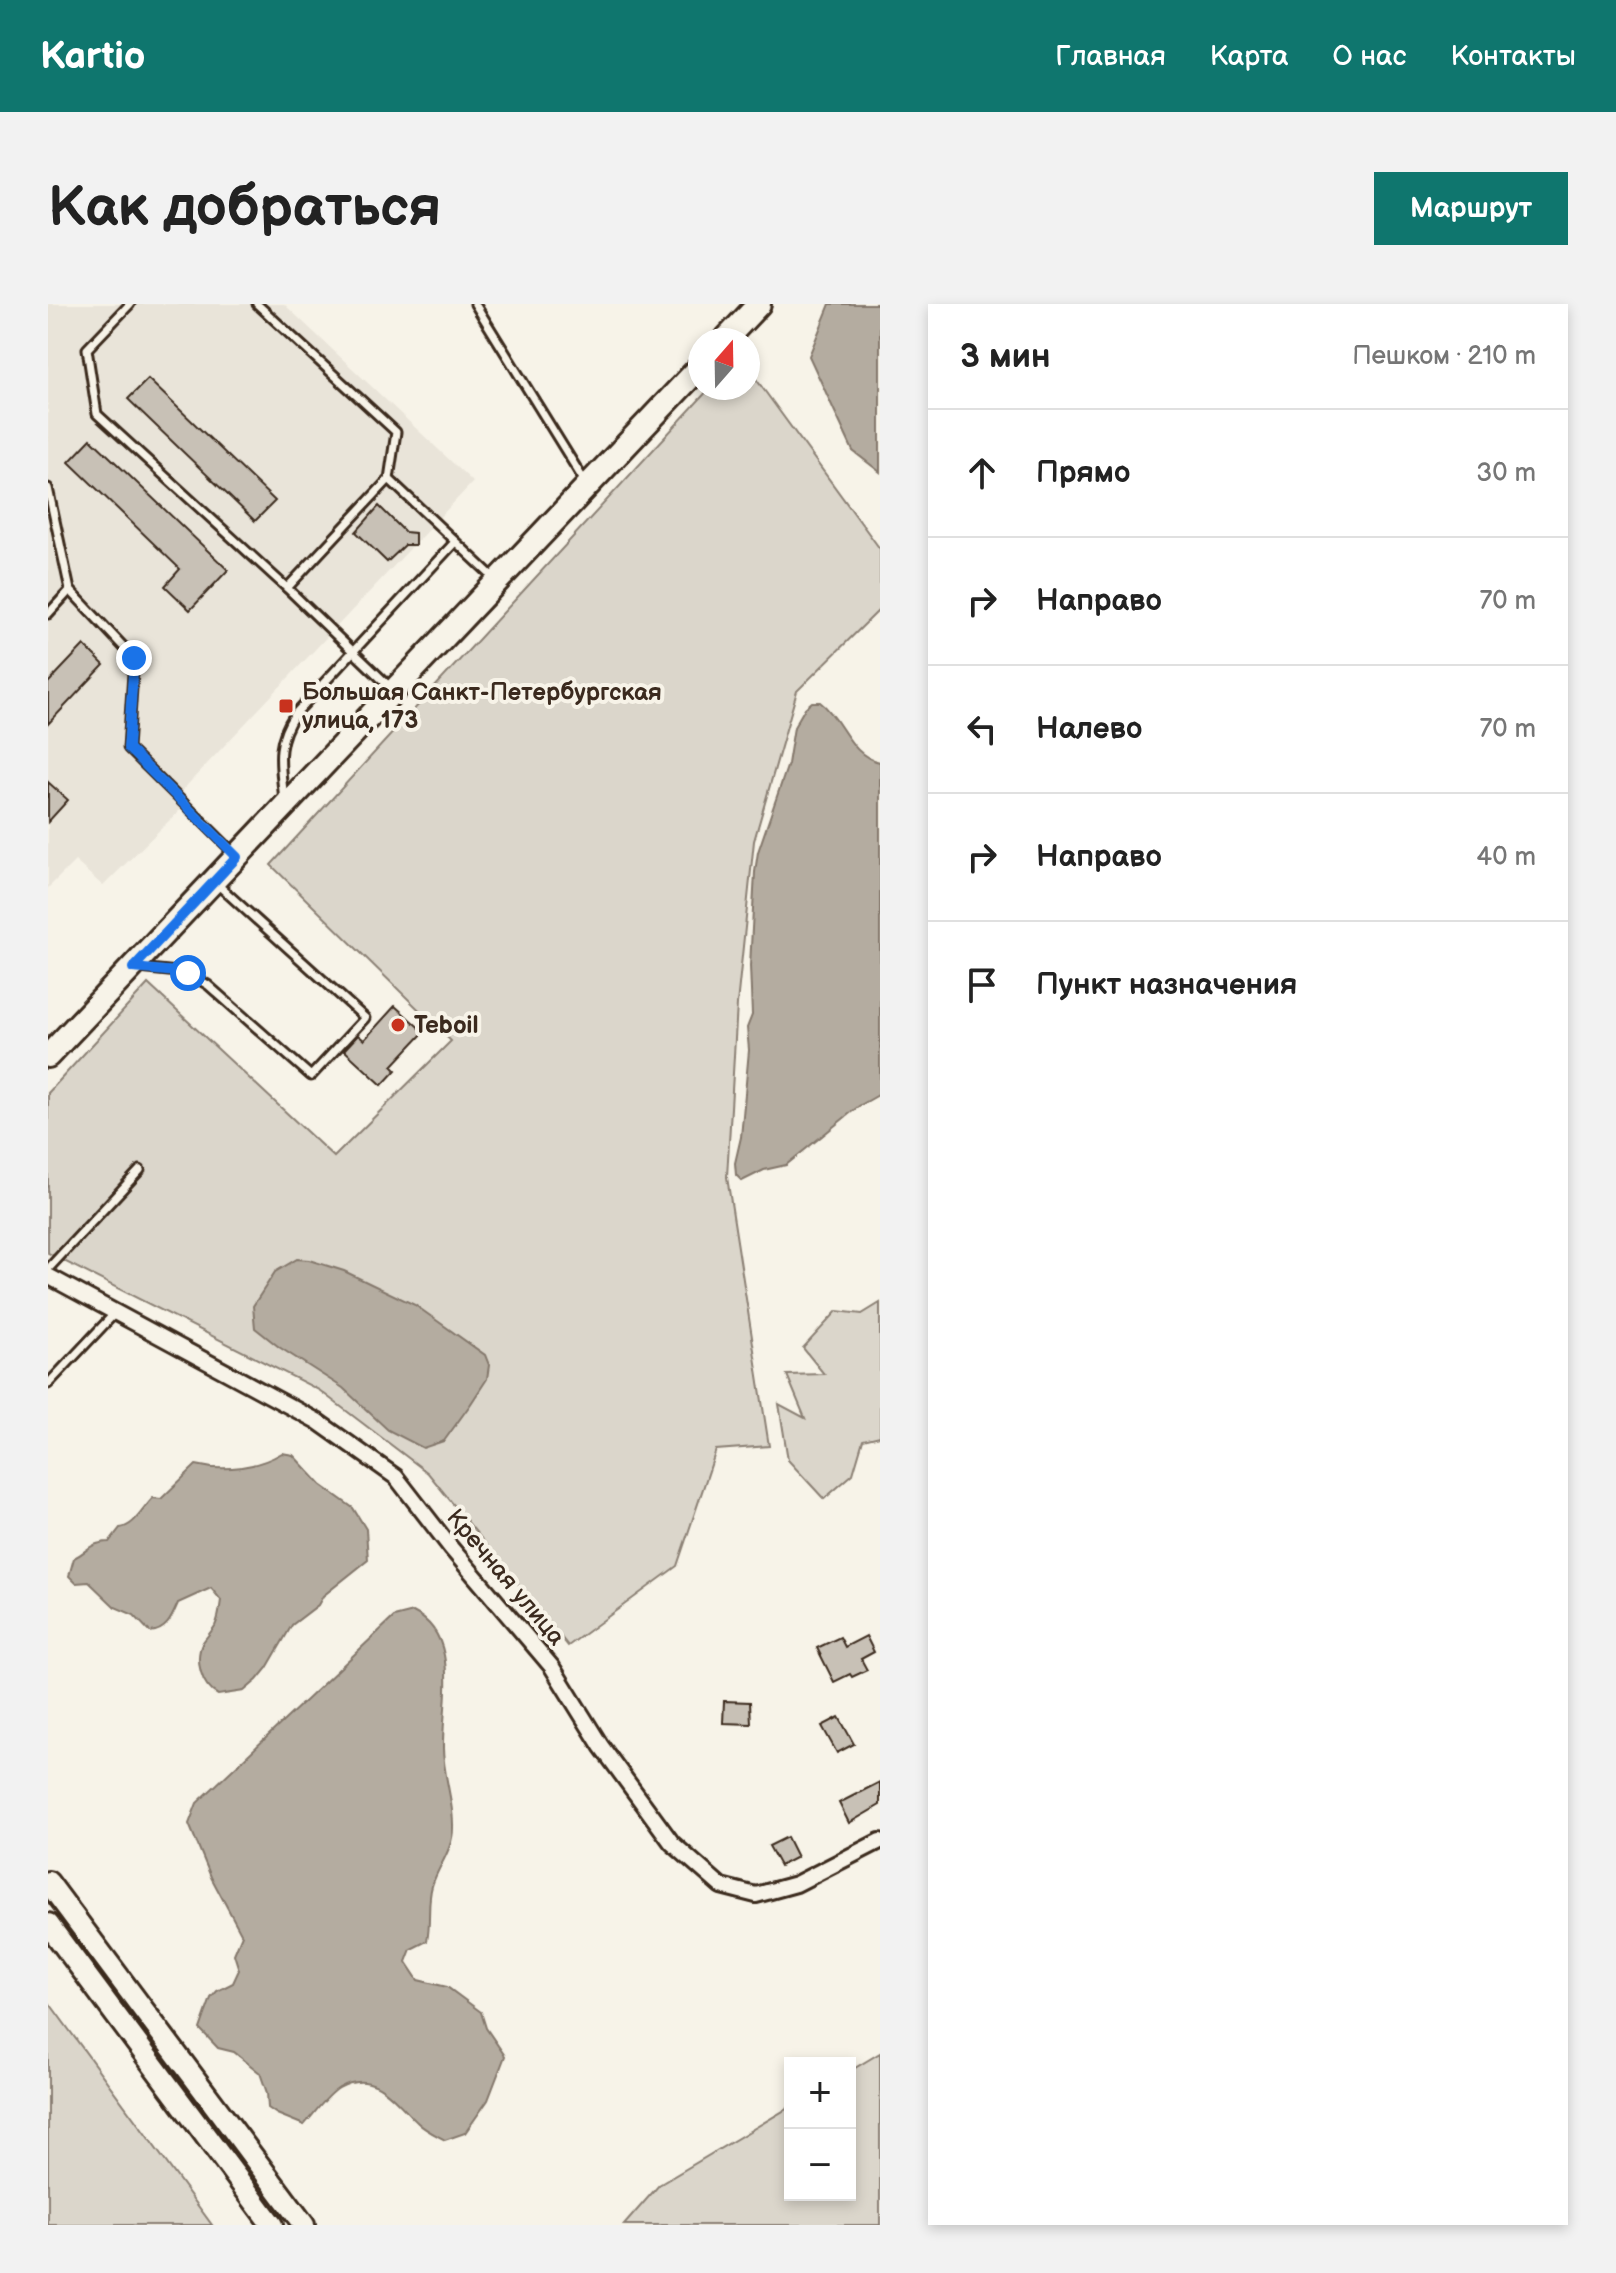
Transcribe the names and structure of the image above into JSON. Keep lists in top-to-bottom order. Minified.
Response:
{"streets":{"street":["Кречная улица"]},"places":{"transit":["Большая Санкт-Петербургская улица, 173"],"other":["Teboil"]},"north":"top","page":{"header":"Kartio","nav":["Главная","Карта","О нас","Контакты"],"buttons":"Маршрут","title":"Как добраться","heading":["3 мин","Пешком · 210 m"],"list":[["Прямо","30 m"],["Направо","70 m"],["Налево","70 m"],["Направо","40 m"],"Пункт назначения"],"map_buttons":["+","−"]}}
